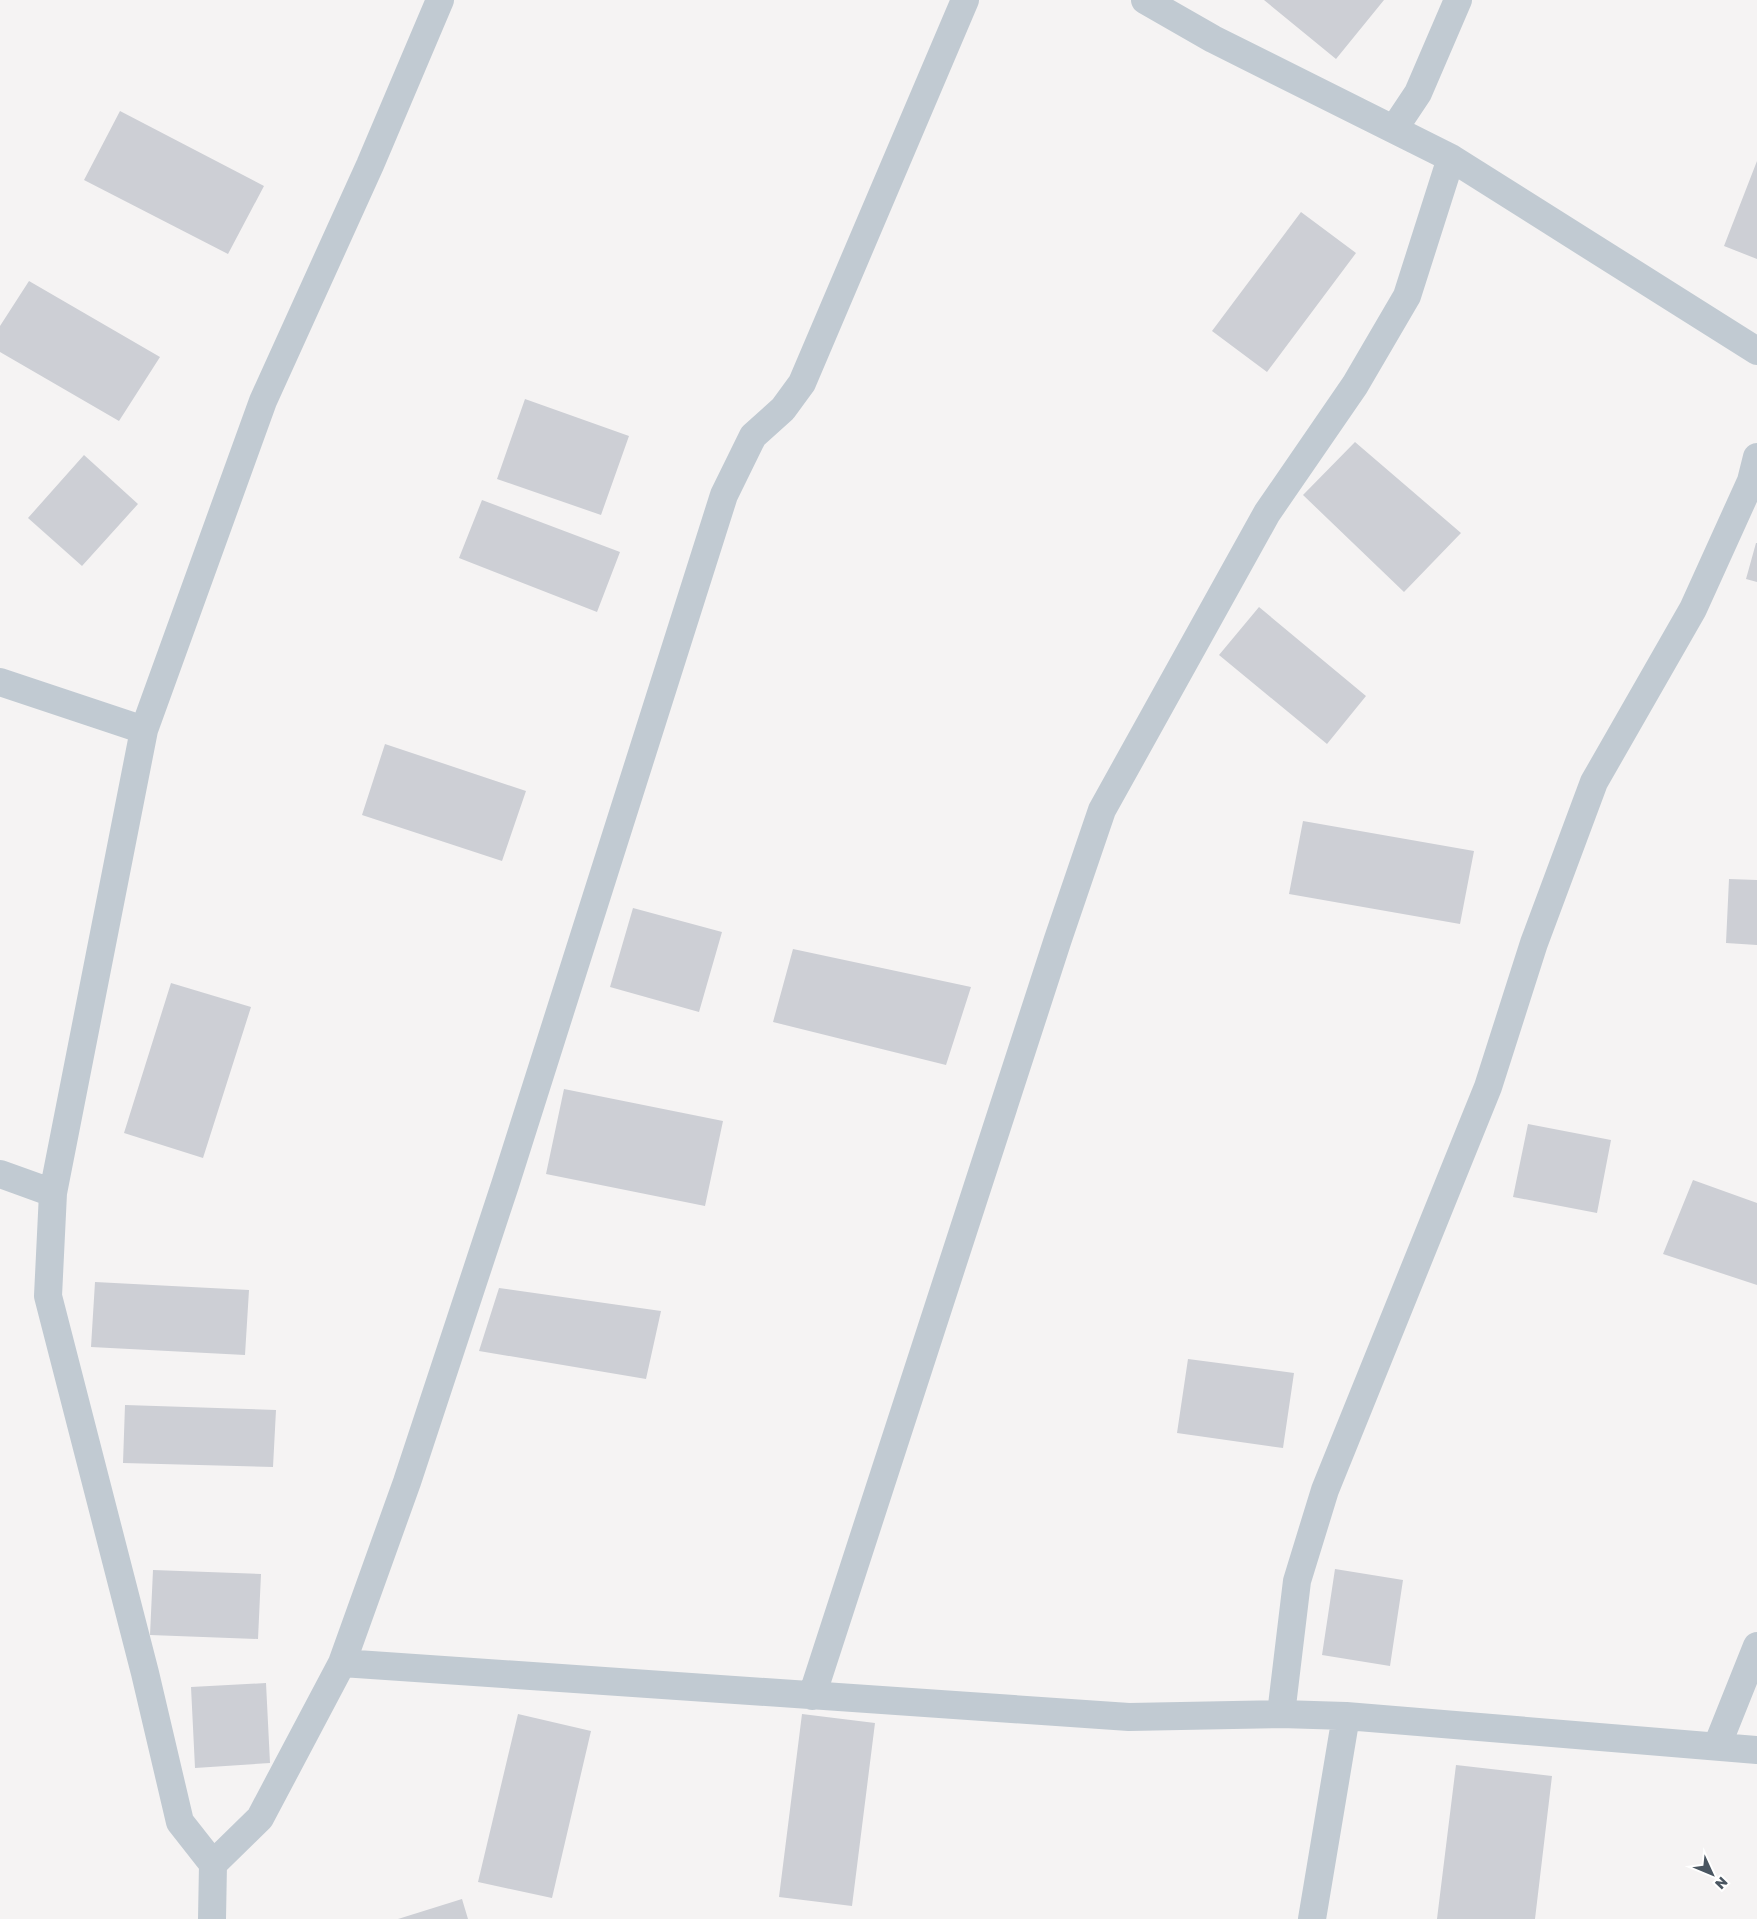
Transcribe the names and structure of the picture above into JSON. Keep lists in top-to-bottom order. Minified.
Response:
{"north":"bottom right"}
